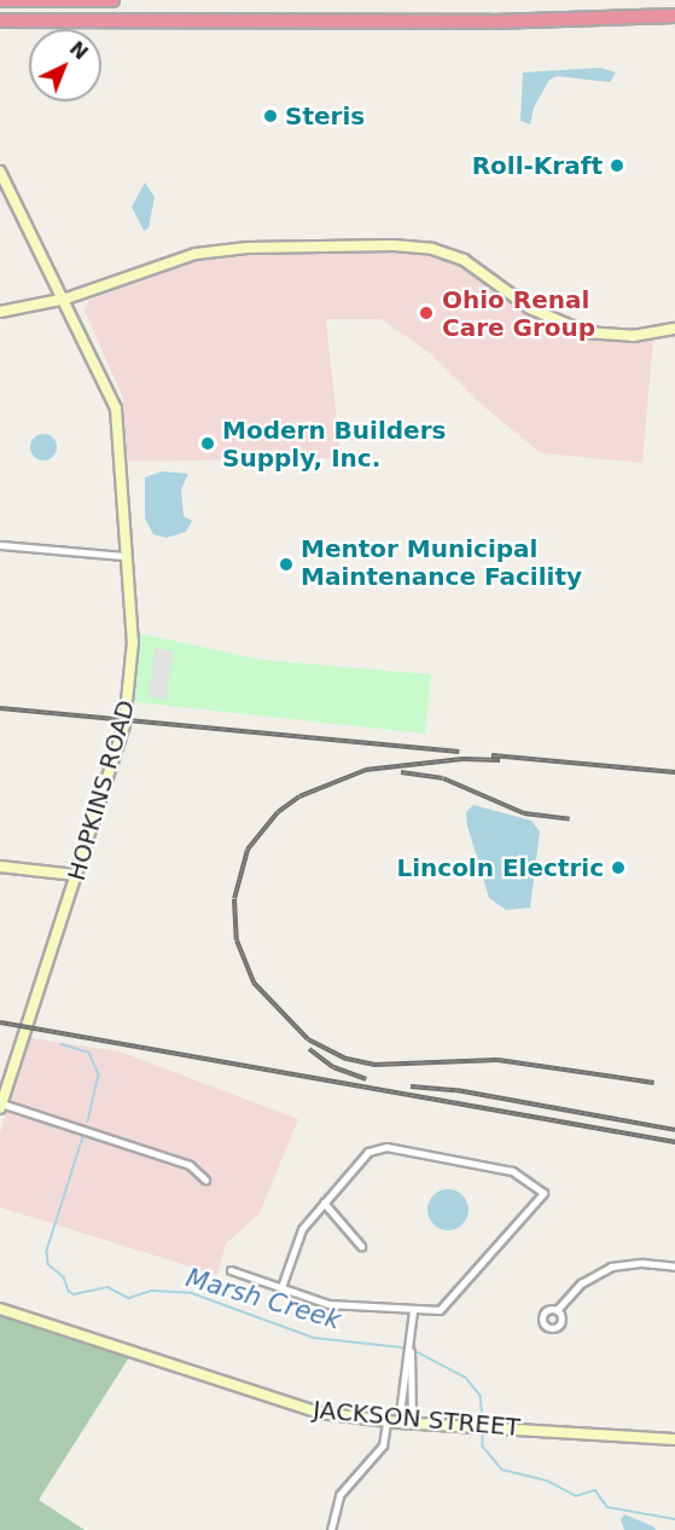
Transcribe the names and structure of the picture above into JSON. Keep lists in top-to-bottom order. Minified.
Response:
{"streets":{"street":["HOPKINS ROAD","JACKSON STREET"]},"water":["Marsh Creek"],"places":["Steris","Roll-Kraft","Ohio Renal Care Group","Modern Builders Supply, Inc.","Mentor Municipal Maintenance Facility","Lincoln Electric"],"north":"top right"}
